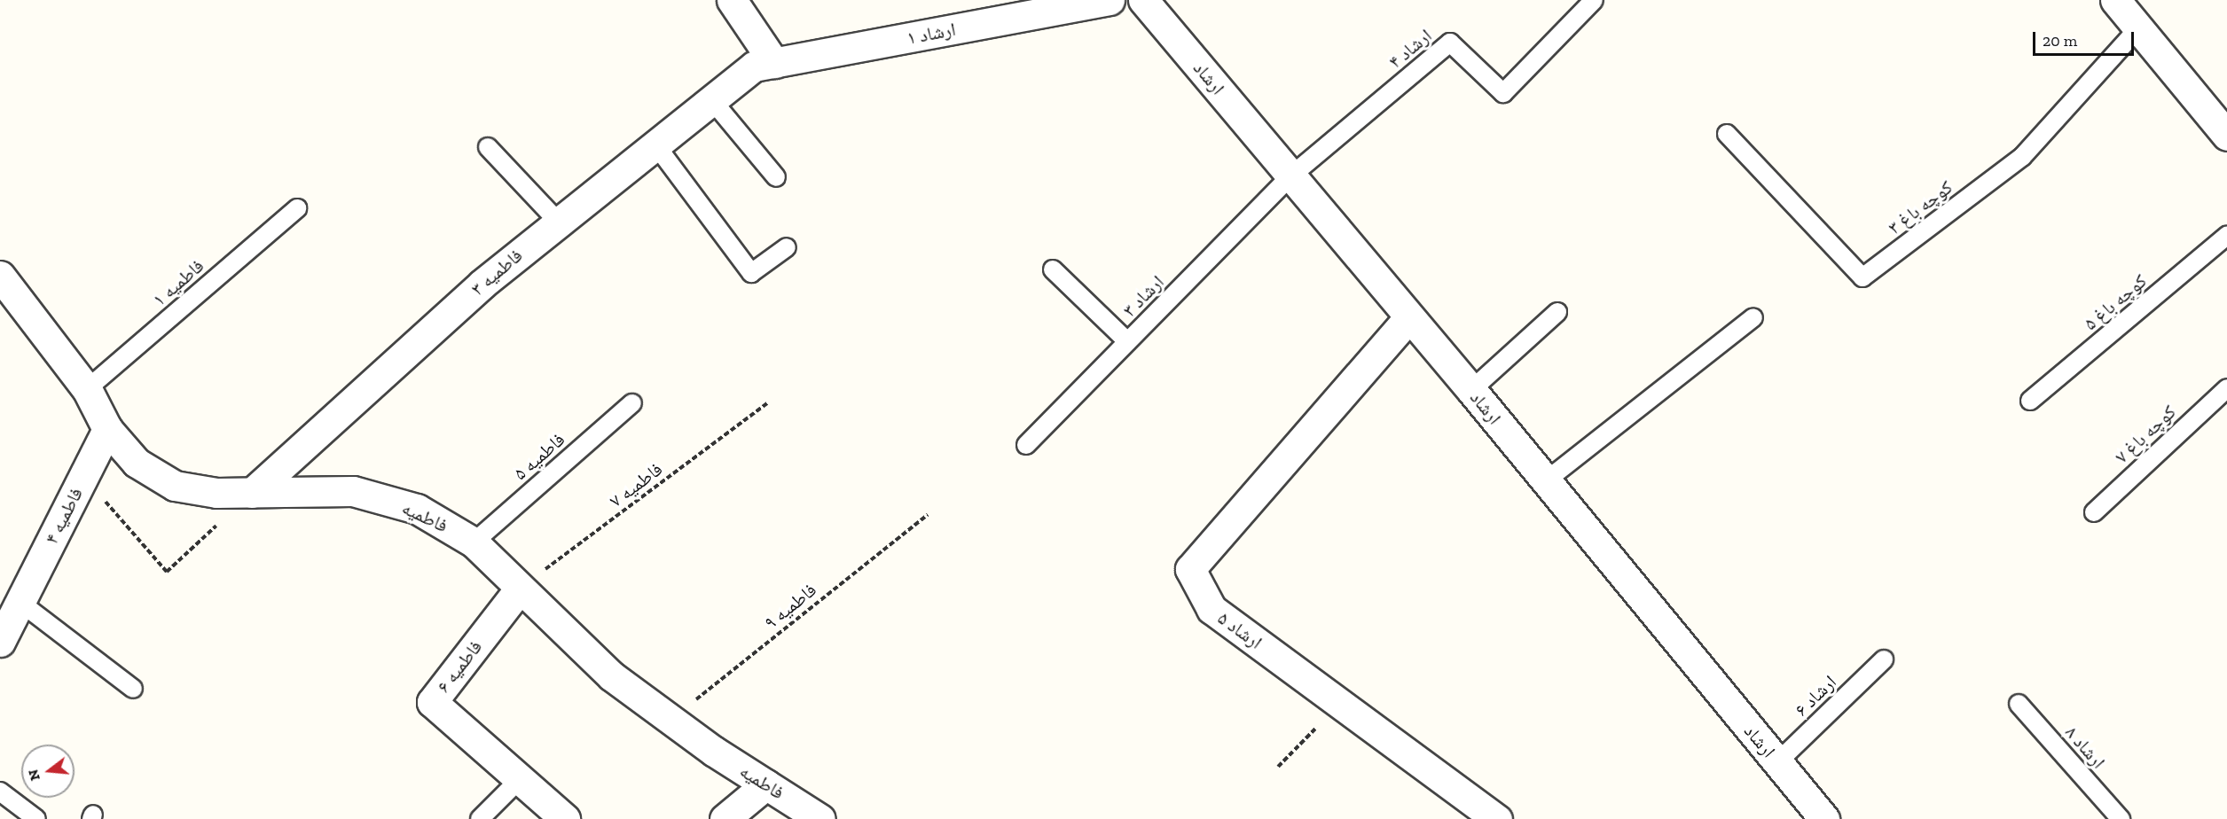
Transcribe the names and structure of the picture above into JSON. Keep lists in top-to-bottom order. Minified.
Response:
{"streets":{"street":["ارشاد ۱","ارشاد","فاطمیه ۳","فاطمیه ۴","فاطمیه","ارشاد ۵","فاطمیه ۶"],"lane":["ارشاد ۴","کوچه باغ ۳","فاطمیه ۱","ارشاد ۳","کوچه باغ ۵","کوچه باغ ۷","فاطمیه ۵","ارشاد ۶","ارشاد ۸"],"path":["فاطمیه ۷","فاطمیه ۹"]},"crossings":[["ارشاد ۱","فاطمیه ۳"],["ارشاد ۴","ارشاد"],["ارشاد ۴","ارشاد ۳"],["ارشاد","ارشاد ۳"],["ارشاد","ارشاد ۵"],["ارشاد","ارشاد ۶"],["فاطمیه ۳","فاطمیه"],["فاطمیه ۱","فاطمیه"],["فاطمیه ۵","فاطمیه"],["فاطمیه ۷","فاطمیه"],["فاطمیه ۷","فاطمیه ۶"],["فاطمیه ۴","فاطمیه"],["فاطمیه","فاطمیه ۹"],["فاطمیه","فاطمیه ۶"]],"scale_bar":"20 m","north":"left"}
